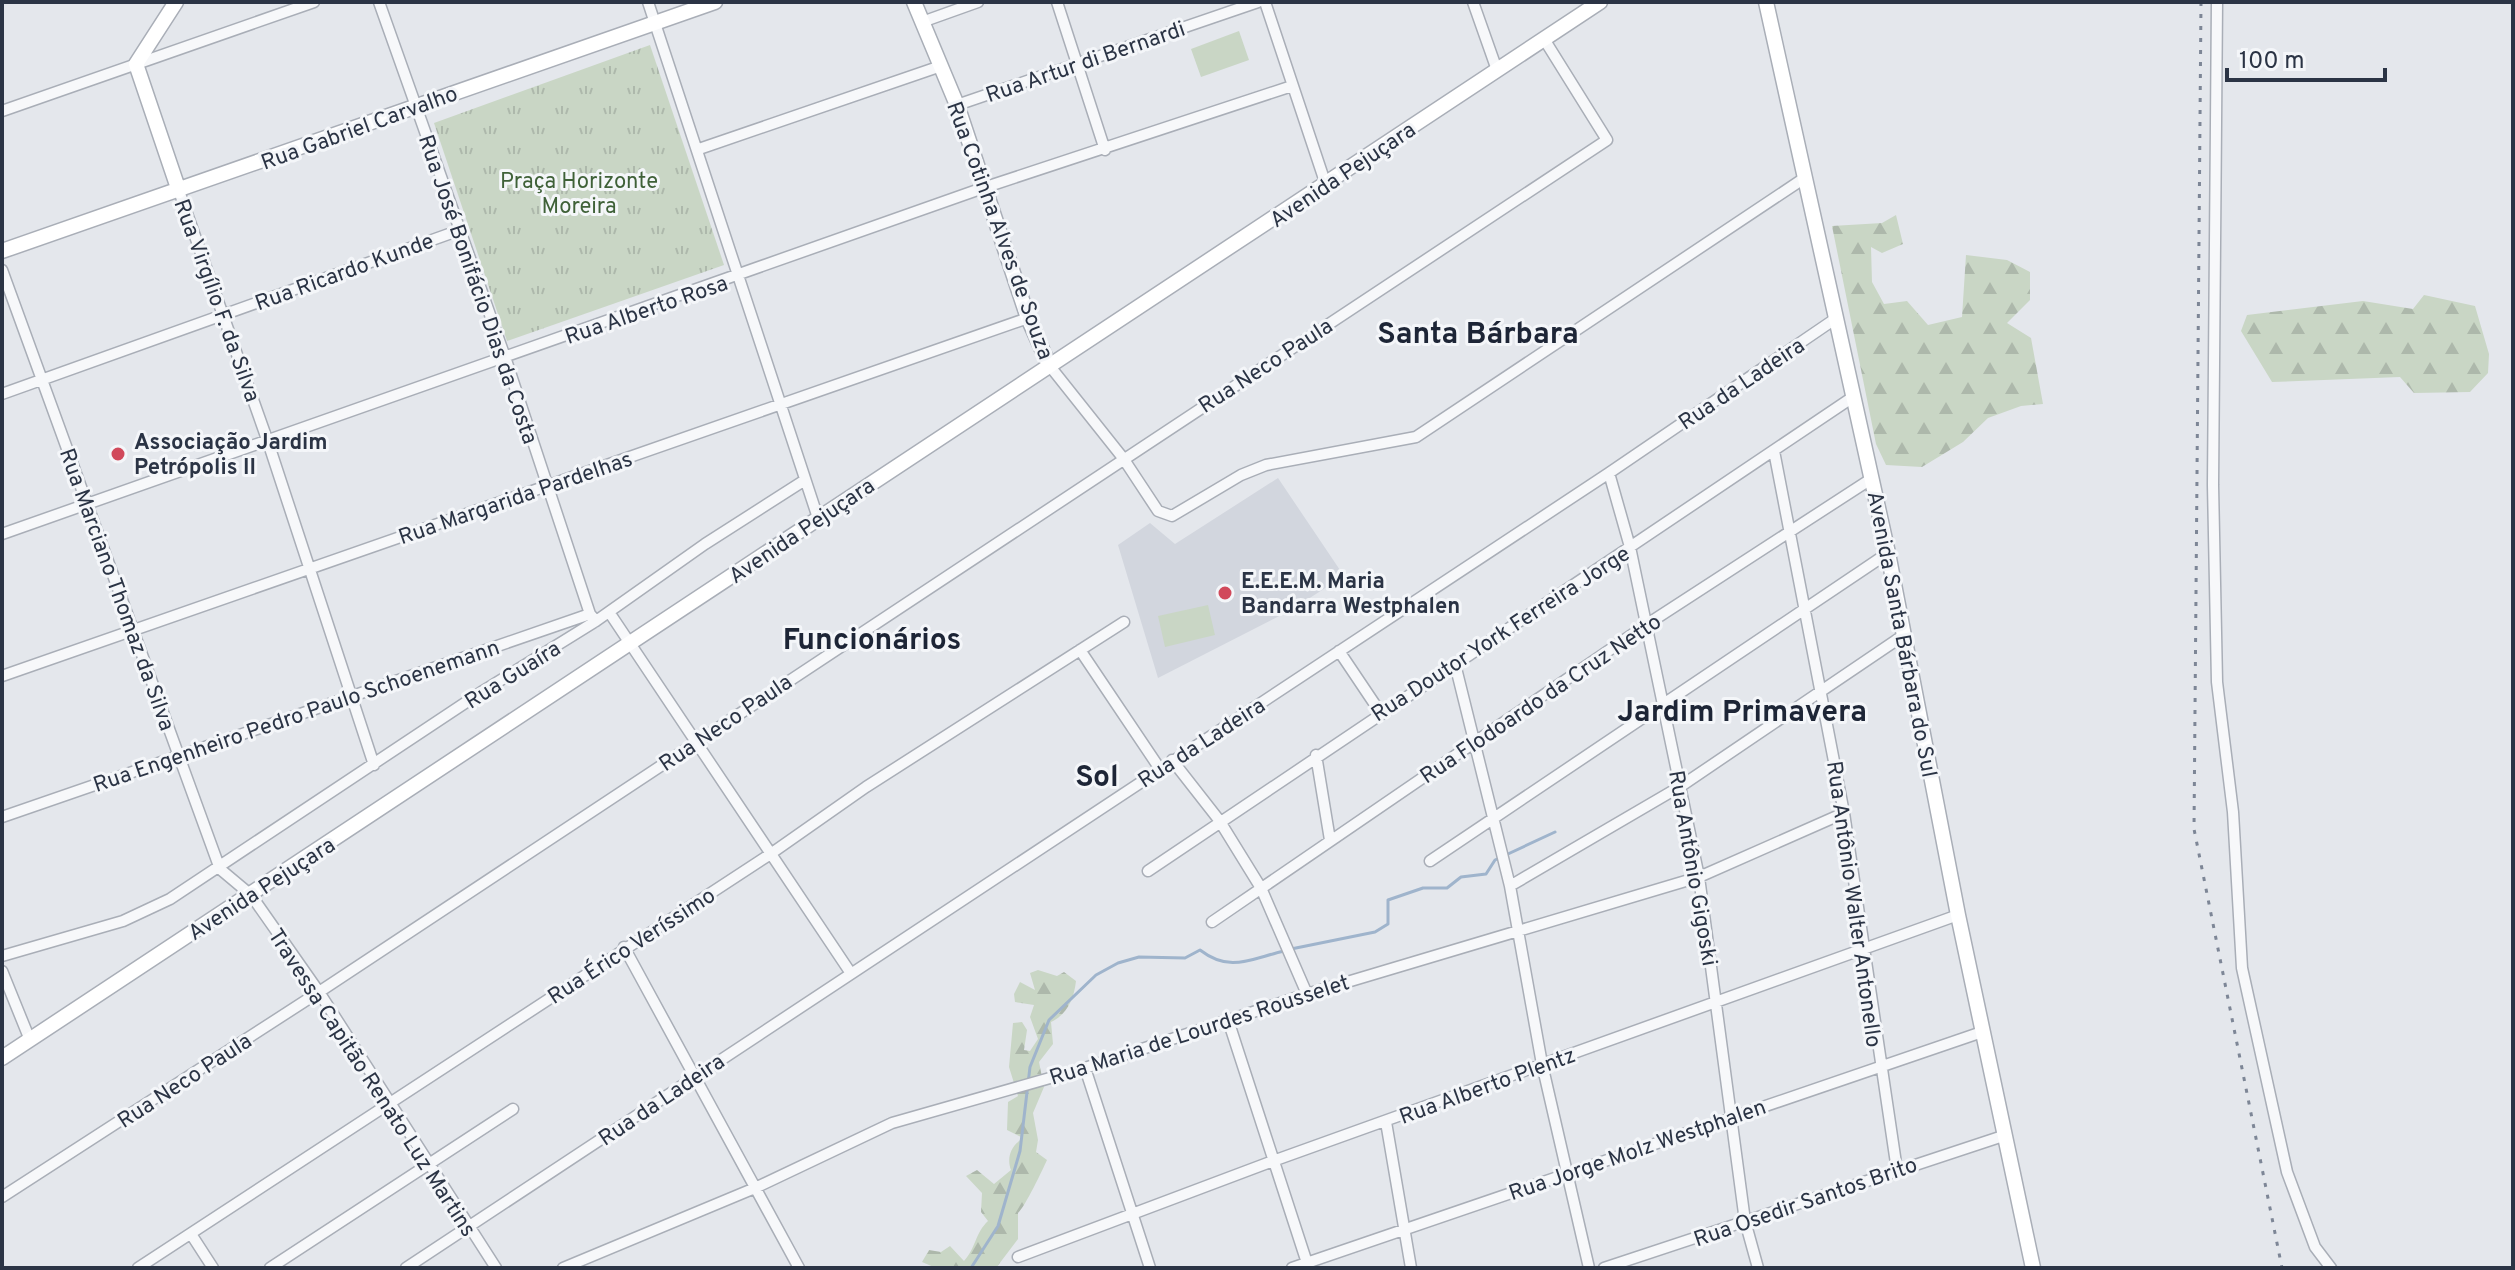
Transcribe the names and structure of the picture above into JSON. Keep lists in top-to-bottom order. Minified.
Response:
{"streets":{"street":["Rua Artur di Bernardi","Rua Gabriel Carvalho","Avenida Pejuçara","Rua Cotinha Alves de Souza","Rua Ricardo Kunde","Rua José Bonifácio Dias da Costa","Rua Virgílio F. da Silva","Rua Alberto Rosa","Rua Neco Paula","Rua da Ladeira","Rua Margarida Pardelhas","Rua Marciano Thomaz da Silva","Rua Doutor York Ferreira Jorge","Avenida Santa Bárbara do Sul","Rua Guaíra","Rua Flodoardo da Cruz Netto","Rua Engenheiro Pedro Paulo Schoenemann","Rua Antônio Gigoski","Rua Antônio Walter Antonello","Rua Érico Veríssimo","Rua Maria de Lourdes Rousselet","Travessa Capitão Renato Luz Martins","Rua Alberto Plentz","Rua Jorge Molz Westphalen","Rua Osedir Santos Brito"]},"crossings":[["Rua Artur di Bernardi","Rua Cotinha Alves de Souza"],["Rua Gabriel Carvalho","Rua José Bonifácio Dias da Costa"],["Rua Gabriel Carvalho","Rua Virgílio F. da Silva"],["Avenida Pejuçara","Rua Cotinha Alves de Souza"],["Avenida Pejuçara","Rua Neco Paula"],["Avenida Pejuçara","Travessa Capitão Renato Luz Martins"],["Rua Cotinha Alves de Souza","Rua Alberto Rosa"],["Rua Cotinha Alves de Souza","Rua Neco Paula"],["Rua Cotinha Alves de Souza","Rua Margarida Pardelhas"],["Rua Cotinha Alves de Souza","Avenida Santa Bárbara do Sul"],["Rua Ricardo Kunde","Rua José Bonifácio Dias da Costa"],["Rua Ricardo Kunde","Rua Virgílio F. da Silva"],["Rua Ricardo Kunde","Rua Marciano Thomaz da Silva"],["Rua José Bonifácio Dias da Costa","Rua Alberto Rosa"],["Rua José Bonifácio Dias da Costa","Rua Margarida Pardelhas"],["Rua José Bonifácio Dias da Costa","Rua Guaíra"],["Rua José Bonifácio Dias da Costa","Rua Engenheiro Pedro Paulo Schoenemann"],["Rua Virgílio F. da Silva","Rua Alberto Rosa"],["Rua Virgílio F. da Silva","Rua Margarida Pardelhas"],["Rua Virgílio F. da Silva","Rua Guaíra"],["Rua Virgílio F. da Silva","Rua Engenheiro Pedro Paulo Schoenemann"],["Rua Alberto Rosa","Rua Marciano Thomaz da Silva"],["Rua Neco Paula","Travessa Capitão Renato Luz Martins"],["Rua da Ladeira","Avenida Santa Bárbara do Sul"],["Rua da Ladeira","Rua Antônio Gigoski"],["Rua da Ladeira","Travessa Capitão Renato Luz Martins"],["Rua Margarida Pardelhas","Rua Marciano Thomaz da Silva"],["Rua Marciano Thomaz da Silva","Rua Guaíra"],["Rua Marciano Thomaz da Silva","Rua Engenheiro Pedro Paulo Schoenemann"],["Rua Doutor York Ferreira Jorge","Avenida Santa Bárbara do Sul"],["Rua Doutor York Ferreira Jorge","Rua Antônio Gigoski"],["Rua Doutor York Ferreira Jorge","Rua Antônio Walter Antonello"],["Avenida Santa Bárbara do Sul","Rua Flodoardo da Cruz Netto"],["Avenida Santa Bárbara do Sul","Rua Alberto Plentz"],["Avenida Santa Bárbara do Sul","Rua Jorge Molz Westphalen"],["Avenida Santa Bárbara do Sul","Rua Osedir Santos Brito"],["Rua Guaíra","Rua Engenheiro Pedro Paulo Schoenemann"],["Rua Flodoardo da Cruz Netto","Rua Antônio Gigoski"],["Rua Flodoardo da Cruz Netto","Rua Antônio Walter Antonello"],["Rua Antônio Gigoski","Rua Maria de Lourdes Rousselet"],["Rua Antônio Gigoski","Rua Alberto Plentz"],["Rua Antônio Gigoski","Rua Jorge Molz Westphalen"],["Rua Antônio Gigoski","Rua Osedir Santos Brito"],["Rua Antônio Walter Antonello","Rua Maria de Lourdes Rousselet"],["Rua Antônio Walter Antonello","Rua Alberto Plentz"],["Rua Antônio Walter Antonello","Rua Jorge Molz Westphalen"],["Rua Antônio Walter Antonello","Rua Osedir Santos Brito"],["Rua Érico Veríssimo","Travessa Capitão Renato Luz Martins"]],"districts":["Santa Bárbara","Funcionários","Jardim Primavera","Sol"],"parks":["Praça Horizonte Moreira"],"places":["Associação Jardim Petrópolis II","E.E.E.M. Maria Bandarra Westphalen"],"scale_bar":"100 m"}
